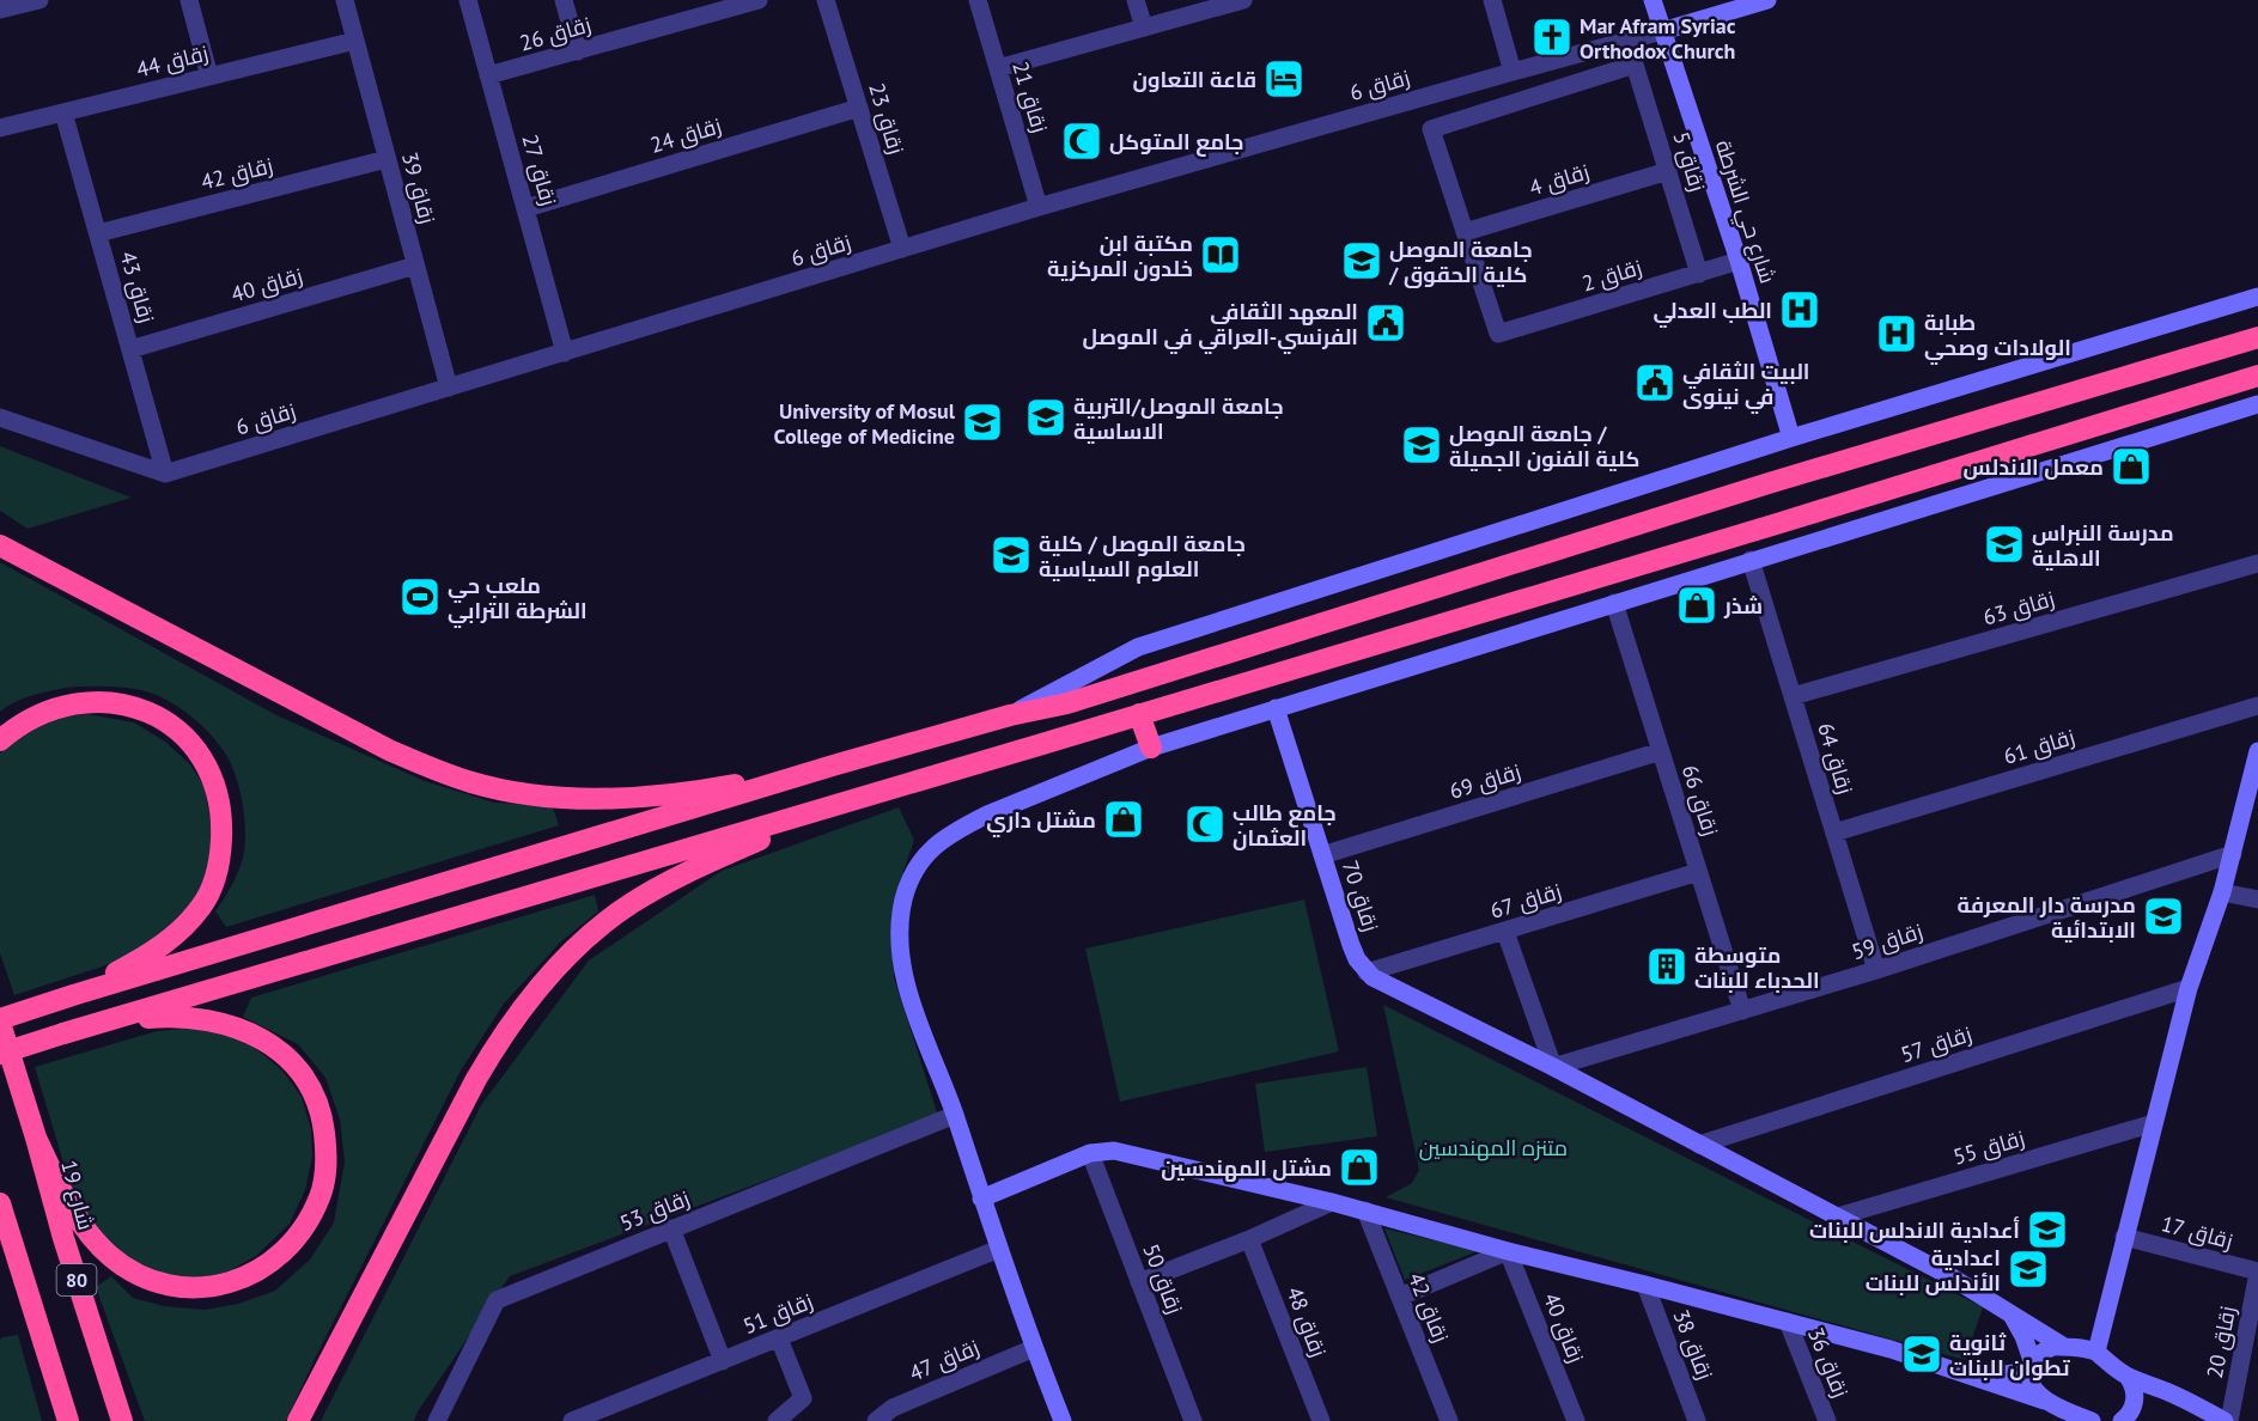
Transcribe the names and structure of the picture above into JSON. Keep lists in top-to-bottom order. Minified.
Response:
{"streets":{"highway":["شارع 19","80"],"street":["زقاق 26","زقاق 44","زقاق 6","زقاق 21","زقاق 23","زقاق 24","زقاق 5","زقاق 27","زقاق 42","زقاق 4","زقاق 39","شارع حي الشرطة","زقاق 2","زقاق 40","زقاق 43","زقاق 63","زقاق 61","زقاق 64","زقاق 69","زقاق 66","زقاق 70","زقاق 67","زقاق 59","زقاق 57","زقاق 55","زقاق 53","زقاق 17","زقاق 50","زقاق 51","زقاق 48","زقاق 20","زقاق 38","زقاق 47","زقاق 36"]},"crossings":[["زقاق 26","زقاق 27"],["زقاق 44","زقاق 39"],["زقاق 44","زقاق 43"],["زقاق 6","زقاق 21"],["زقاق 6","زقاق 23"],["زقاق 6","زقاق 27"],["زقاق 6","زقاق 39"],["زقاق 6","شارع حي الشرطة"],["زقاق 6","زقاق 43"],["زقاق 23","زقاق 24"],["زقاق 24","زقاق 27"],["زقاق 5","زقاق 4"],["زقاق 5","زقاق 2"],["زقاق 42","زقاق 39"],["زقاق 42","زقاق 43"],["زقاق 4","زقاق 2"],["زقاق 39","زقاق 40"],["شارع حي الشرطة","زقاق 2"],["زقاق 40","زقاق 43"],["زقاق 63","زقاق 64"],["زقاق 61","زقاق 64"],["زقاق 64","زقاق 59"],["زقاق 69","زقاق 66"],["زقاق 69","زقاق 70"],["زقاق 66","زقاق 67"],["زقاق 66","زقاق 59"],["زقاق 70","زقاق 67"],["زقاق 17","زقاق 20"]],"parks":["متنزه المهندسين"],"places":{"church":["Mar Afram Syriac Orthodox Church"],"hotel":["قاعة التعاون"],"mosque":["جامع المتوكل","جامع طالب العثمان"],"library":["مكتبة ابن خلدون المركزية"],"school or university":["جامعة الموصل / كلية الحقوق","جامعة الموصل/التربية الاساسية","University of Mosul College of Medicine","جامعة الموصل / كلية الفنون الجميلة","مدرسة النبراس الاهلية","جامعة الموصل / كلية العلوم السياسية","مدرسة دار المعرفة الابتدائية","أعدادية الاندلس للبنات","اعدادية الأندلس للبنات","ثانوية تطوان للبنات"],"hospital":["الطب العدلي","طبابة الولادات وصحي"],"public building":["المعهد الثقافي الفرنسي-العراقي في الموصل","البيت الثقافي في نينوى"],"shop":["معمل الاندلس","شذر","مشتل داري","مشتل المهندسين"],"sports":["ملعب حي الشرطة الترابي"],"building":["متوسطة الحدباء للبنات"]}}
